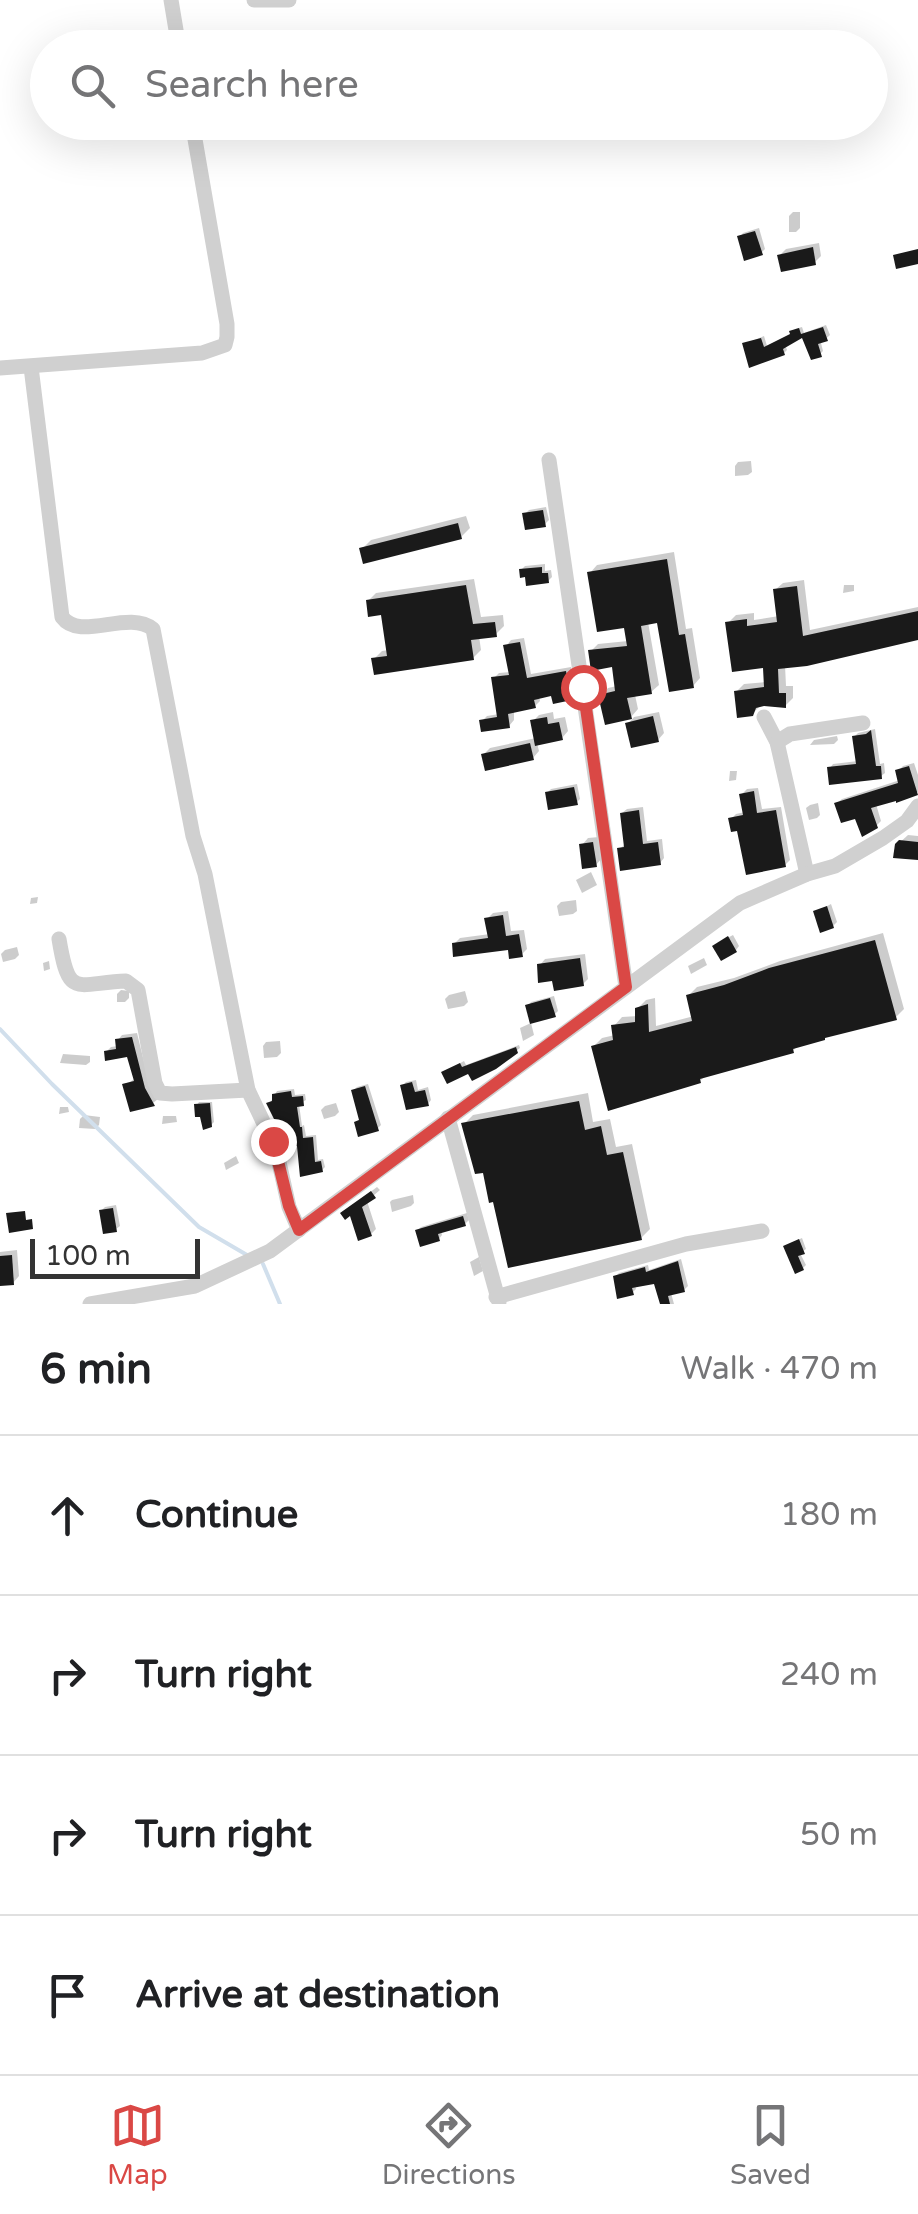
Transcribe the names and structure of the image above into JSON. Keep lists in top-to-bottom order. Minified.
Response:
{"scale_bar":"100 m","page":{"search":"Search here","scale":"100 m","heading":["6 min","Walk · 470 m"],"list":[["Continue","180 m"],["Turn right","240 m"],["Turn right","50 m"],"Arrive at destination"],"nav":["Map","Directions","Saved"]}}
